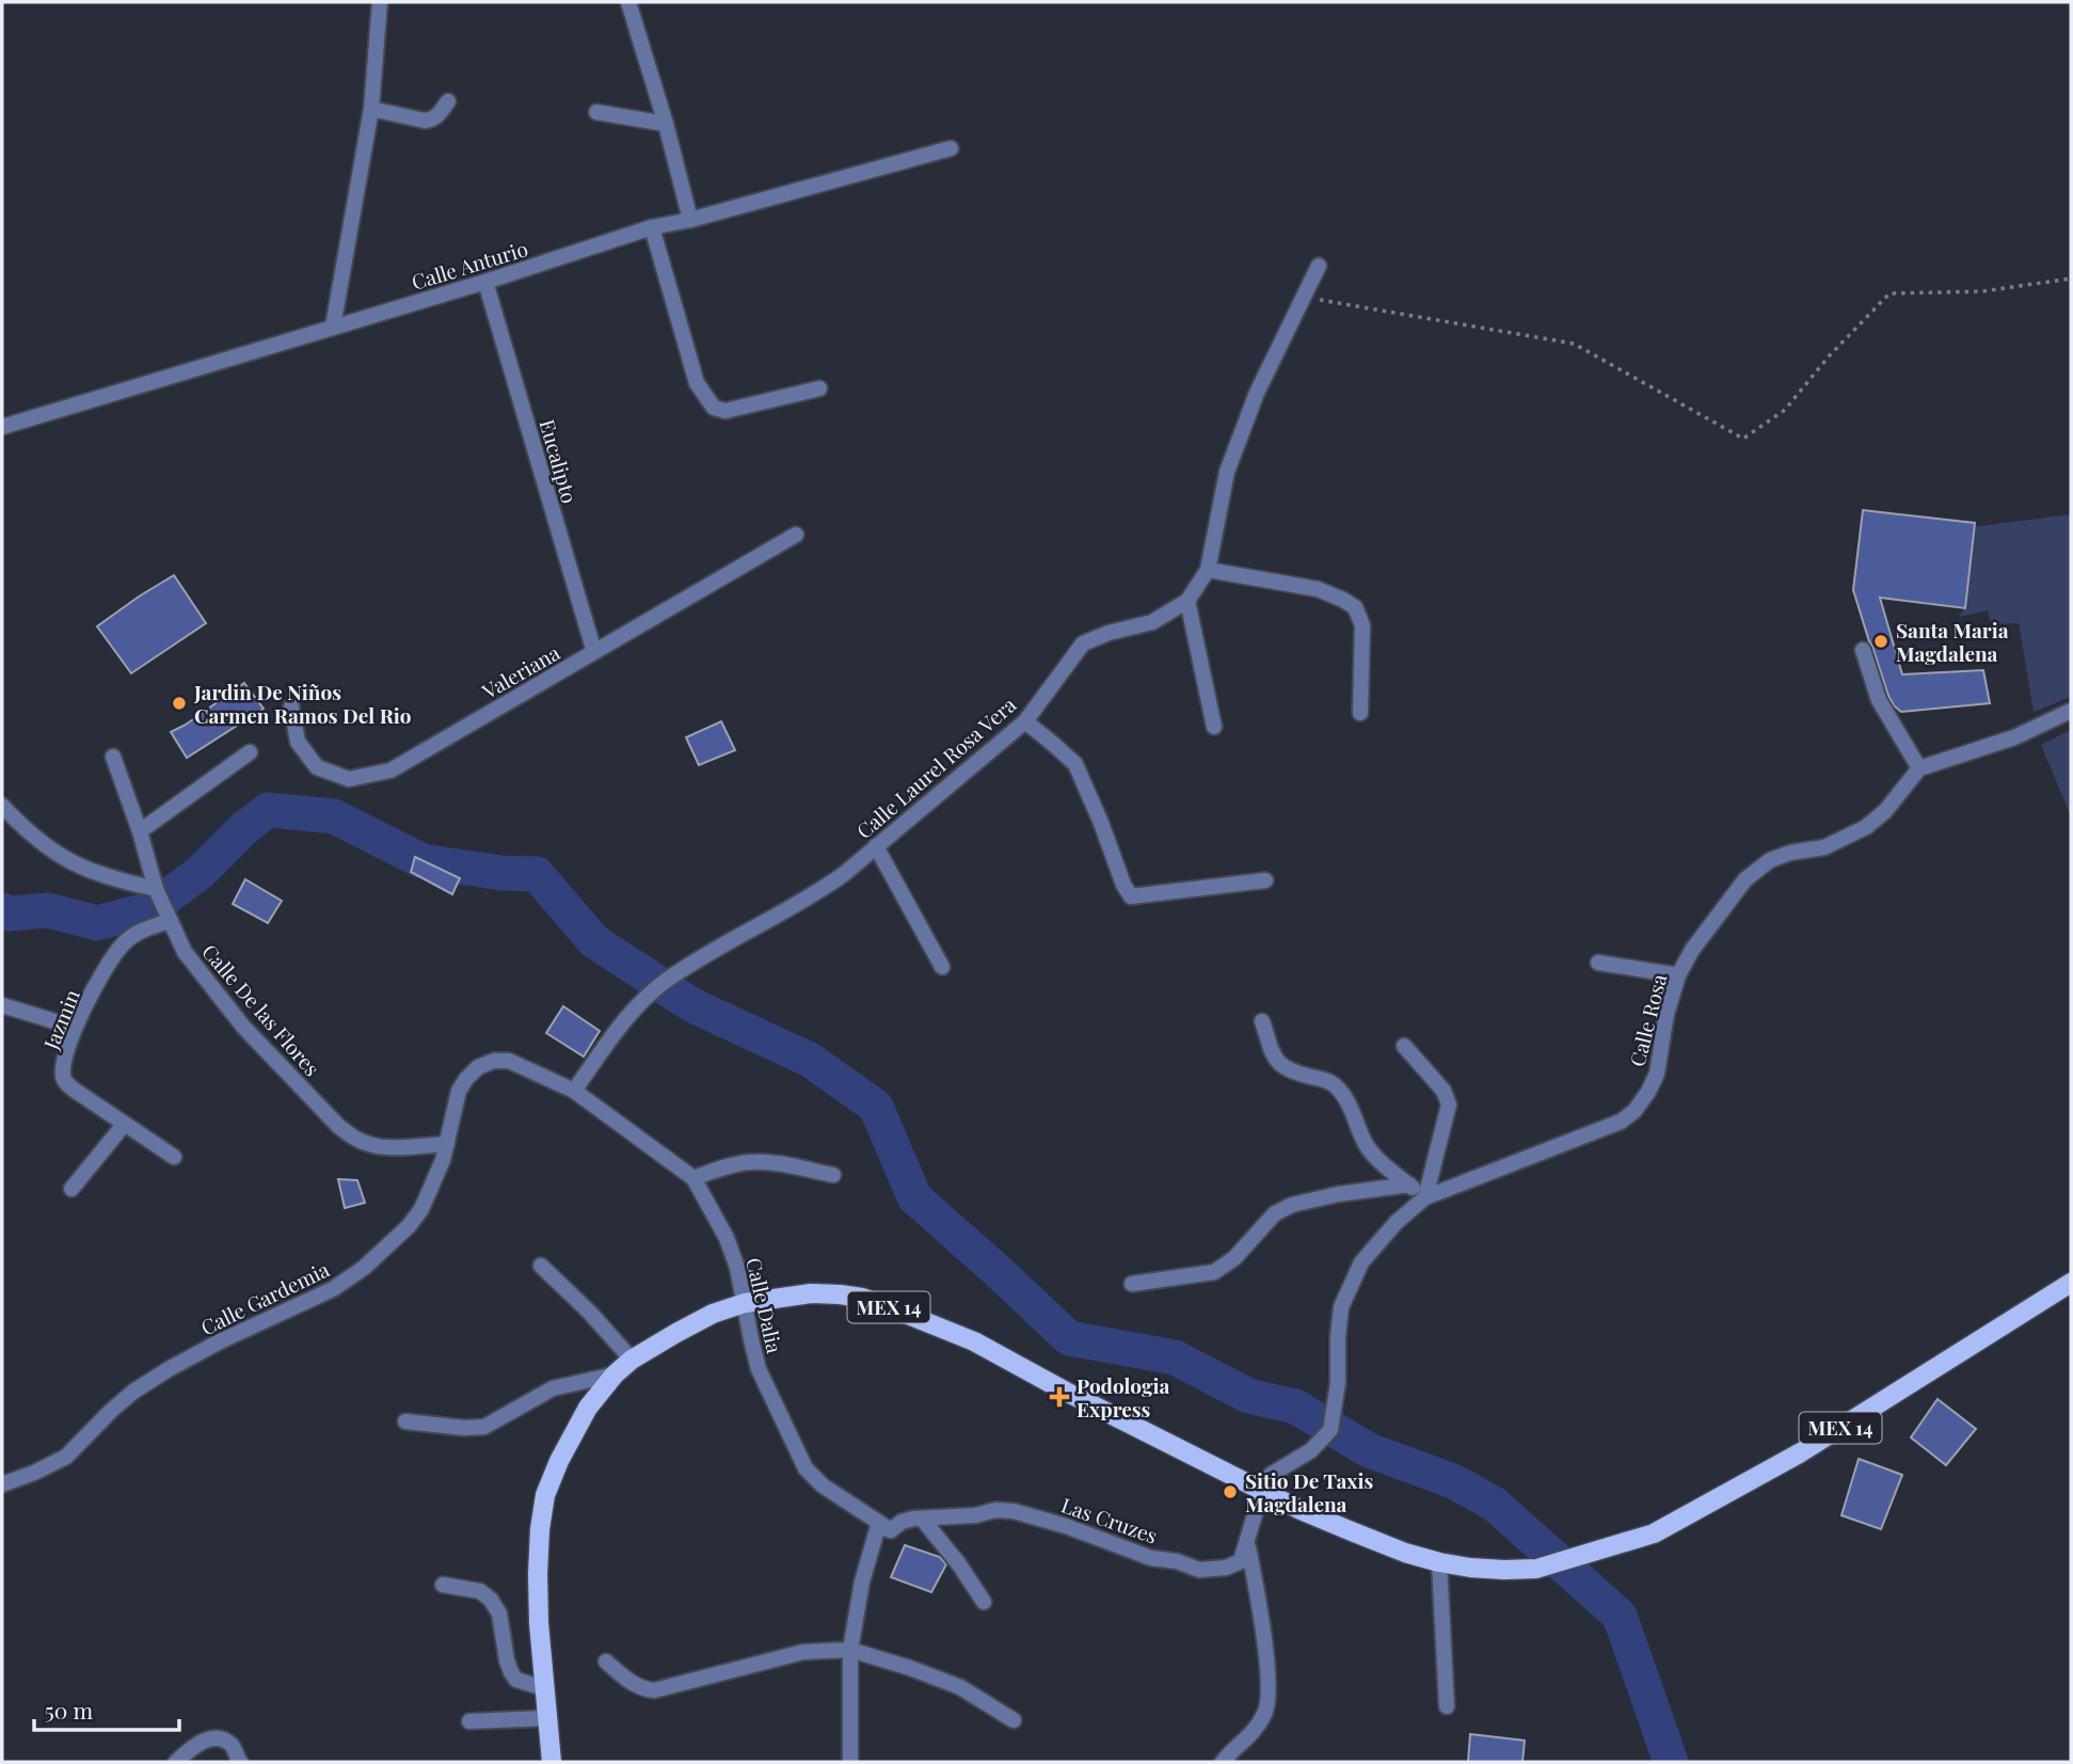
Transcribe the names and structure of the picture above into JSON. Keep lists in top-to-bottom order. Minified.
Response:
{"streets":{"main road":["MEX 14"],"street":["Calle Anturio","Eucalipto","Valeriana","Calle Laurel Rosa Vera","Calle De las Flores","Jazmin","Calle Rosa","Calle Gardemia","Calle Dalia","Las Cruzes"]},"crossings":[["Calle Anturio","Eucalipto"],["Eucalipto","Valeriana"],["Calle Laurel Rosa Vera","Calle Dalia"],["Calle De las Flores","Jazmin"],["Calle De las Flores","Calle Gardemia"],["Calle Rosa","MEX 14"],["Calle Gardemia","Calle Dalia"],["Calle Dalia","MEX 14"],["Calle Dalia","Las Cruzes"]],"places":{"other":["Santa Maria Magdalena","Jardin De Niños Carmen Ramos Del Rio","Sitio De Taxis Magdalena"],"health":["Podologia Express"]},"scale_bar":"50 m"}
